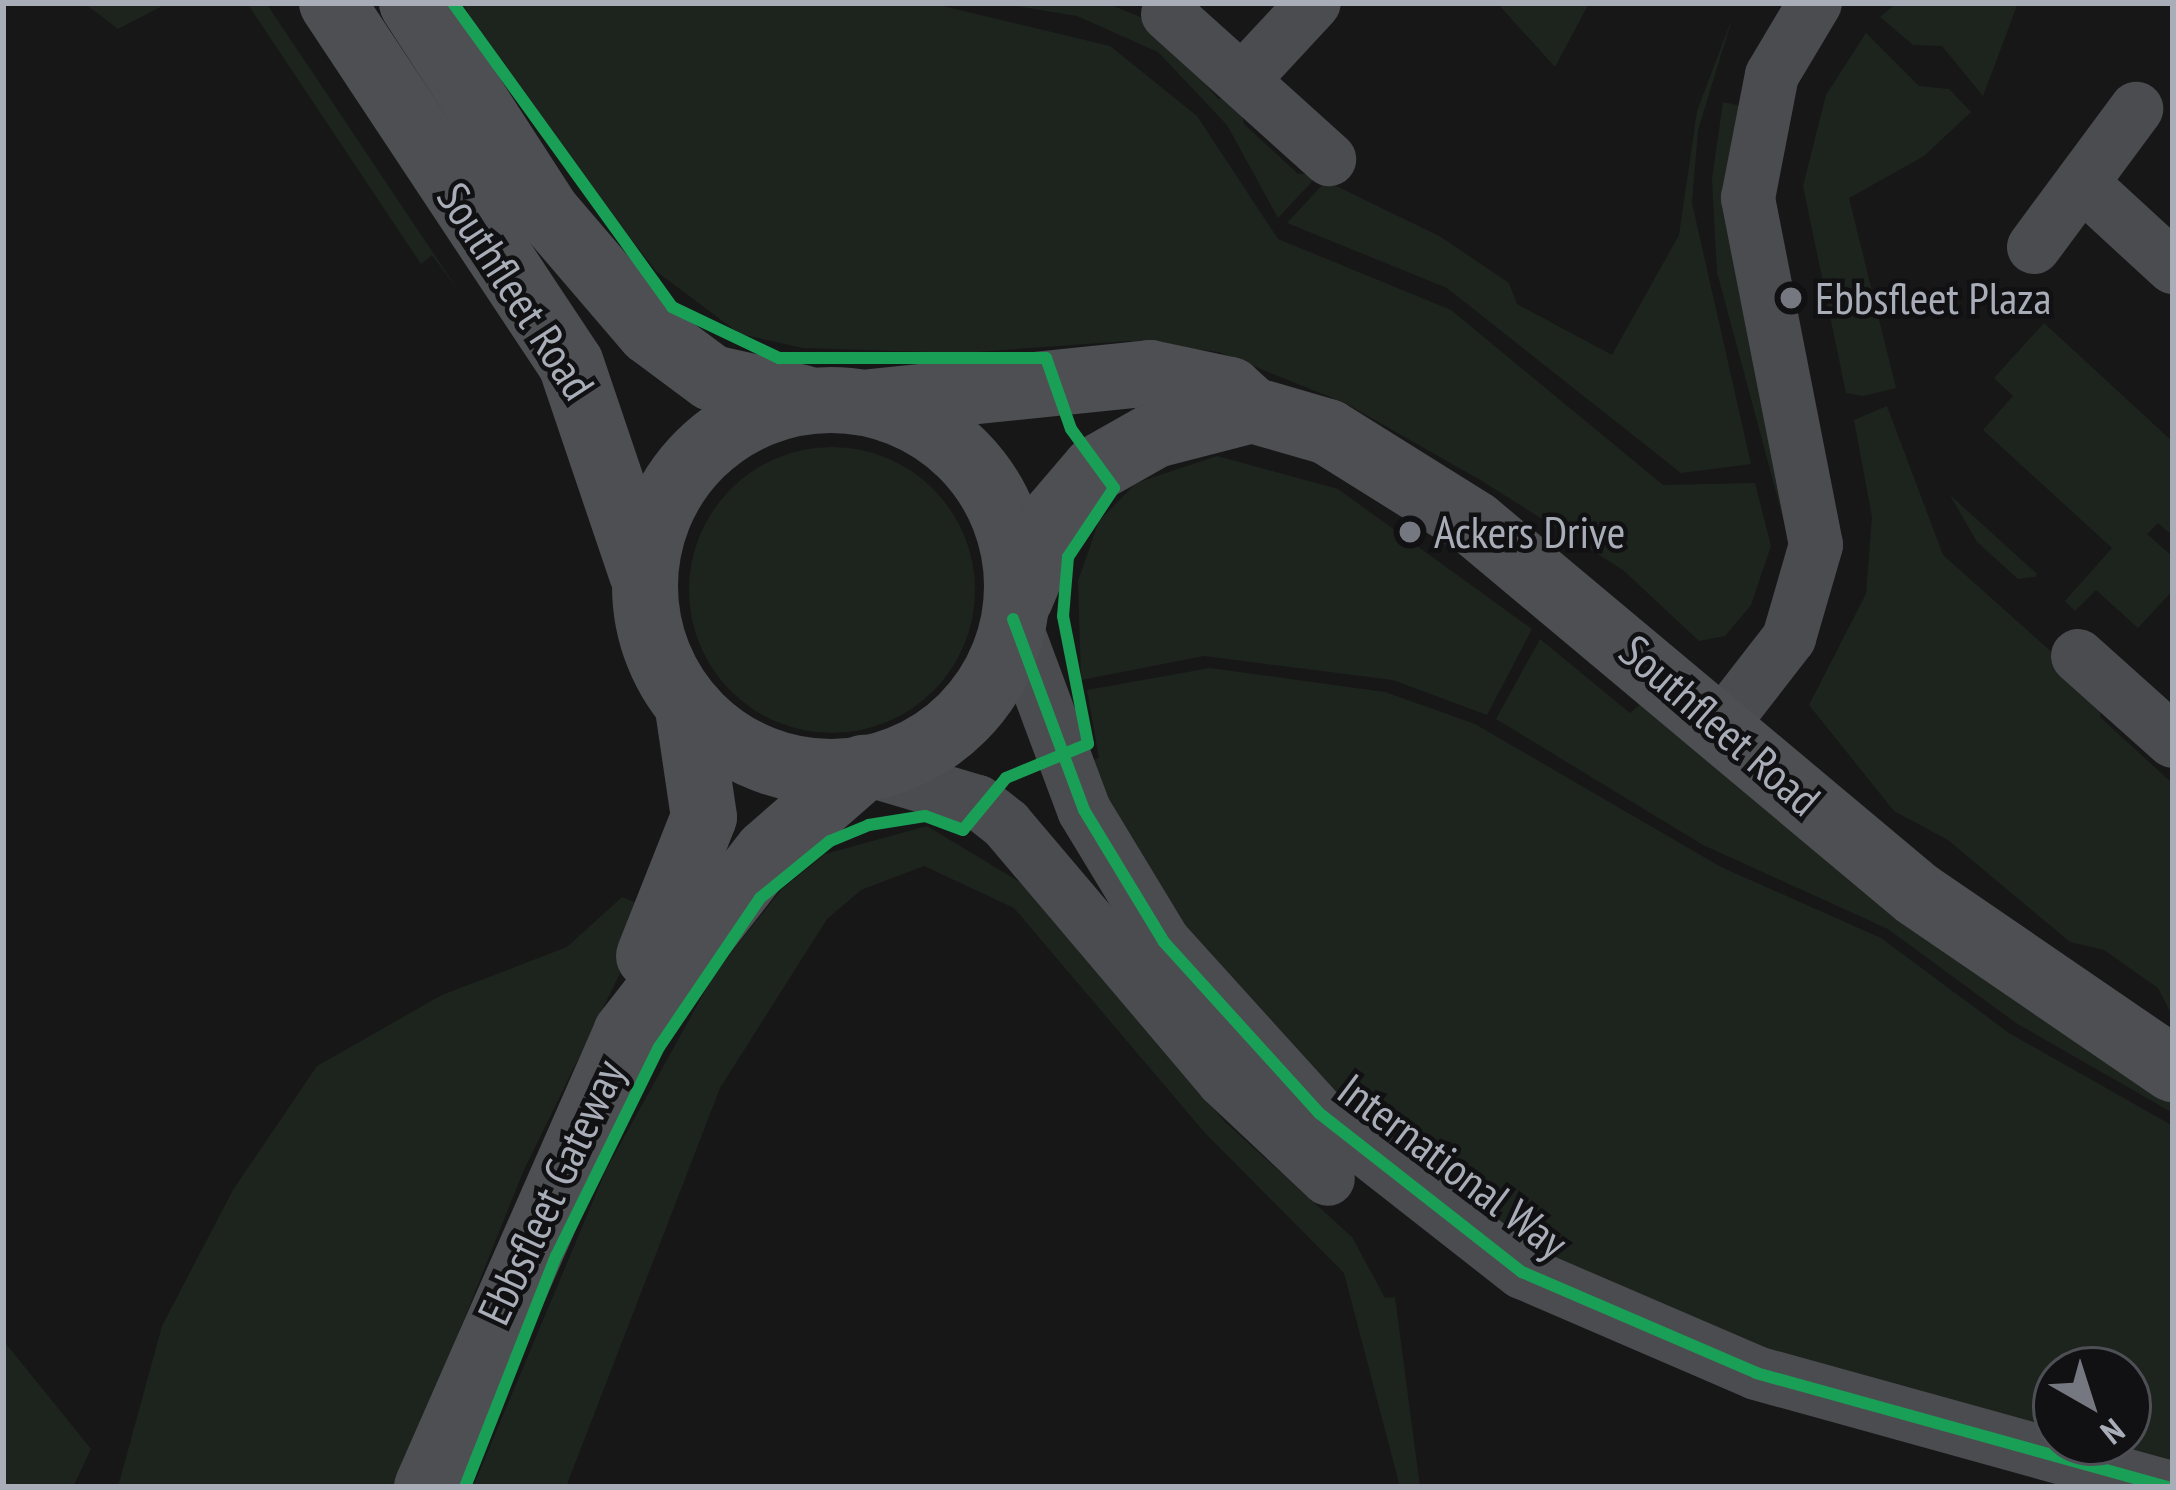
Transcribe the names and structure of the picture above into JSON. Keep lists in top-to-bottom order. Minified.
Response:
{"streets":{"main road":["Southfleet Road","Ebbsfleet Gateway"],"street":["International Way"]},"crossings":[["Southfleet Road","International Way"],["Southfleet Road","Ebbsfleet Gateway"],["International Way","Ebbsfleet Gateway"]],"places":["Ebbsfleet Plaza","Ackers Drive"],"north":"bottom right"}
